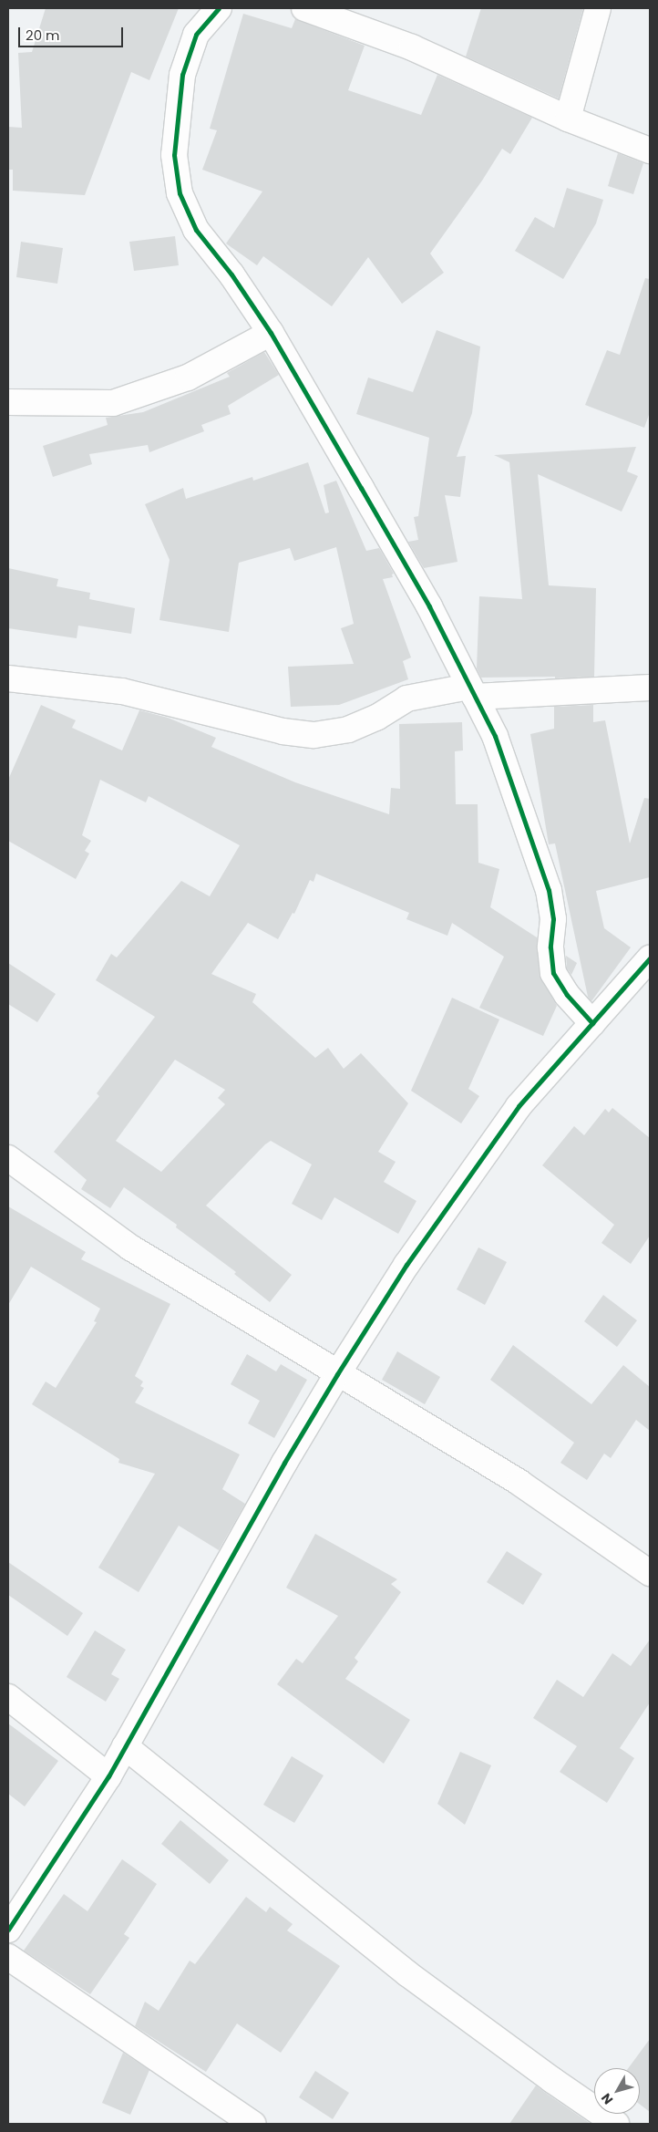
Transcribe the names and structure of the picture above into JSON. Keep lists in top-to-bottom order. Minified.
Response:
{"scale_bar":"20 m","north":"bottom left"}
